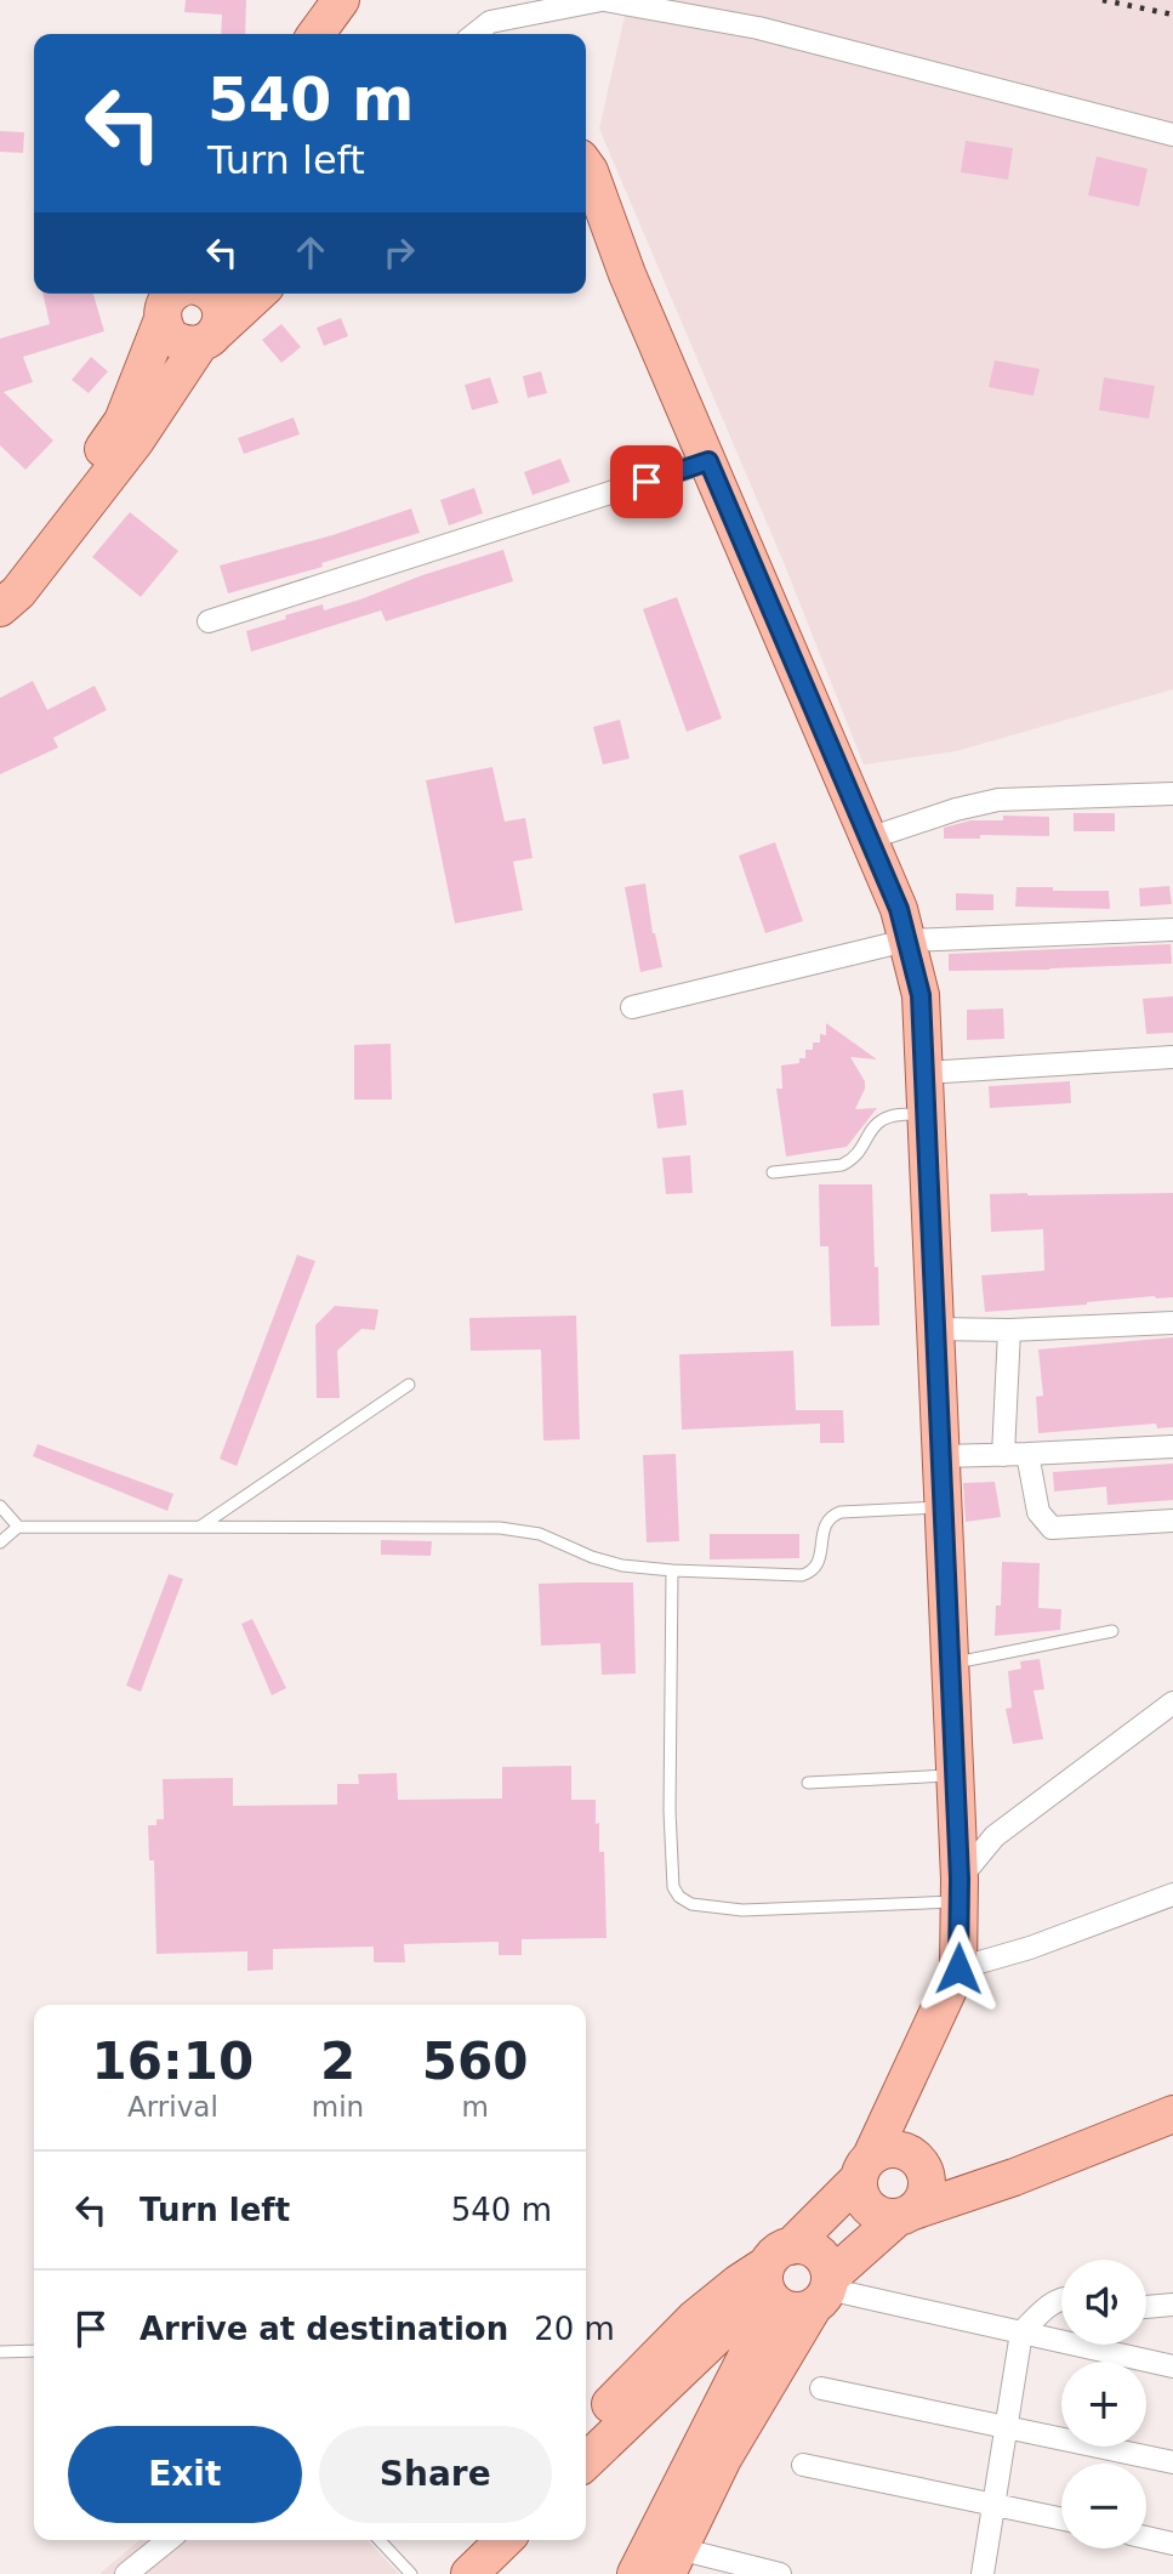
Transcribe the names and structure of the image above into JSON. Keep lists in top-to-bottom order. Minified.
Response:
{"page":{"turn":["540 m","Turn left"],"eta":["16:10","Arrival","2","min","560","m"],"list":[{"name":"Turn left","value":"540 m"},{"name":"Arrive at destination","value":"20 m"}],"map_buttons":["+","−"],"buttons":["Exit","Share"]}}
